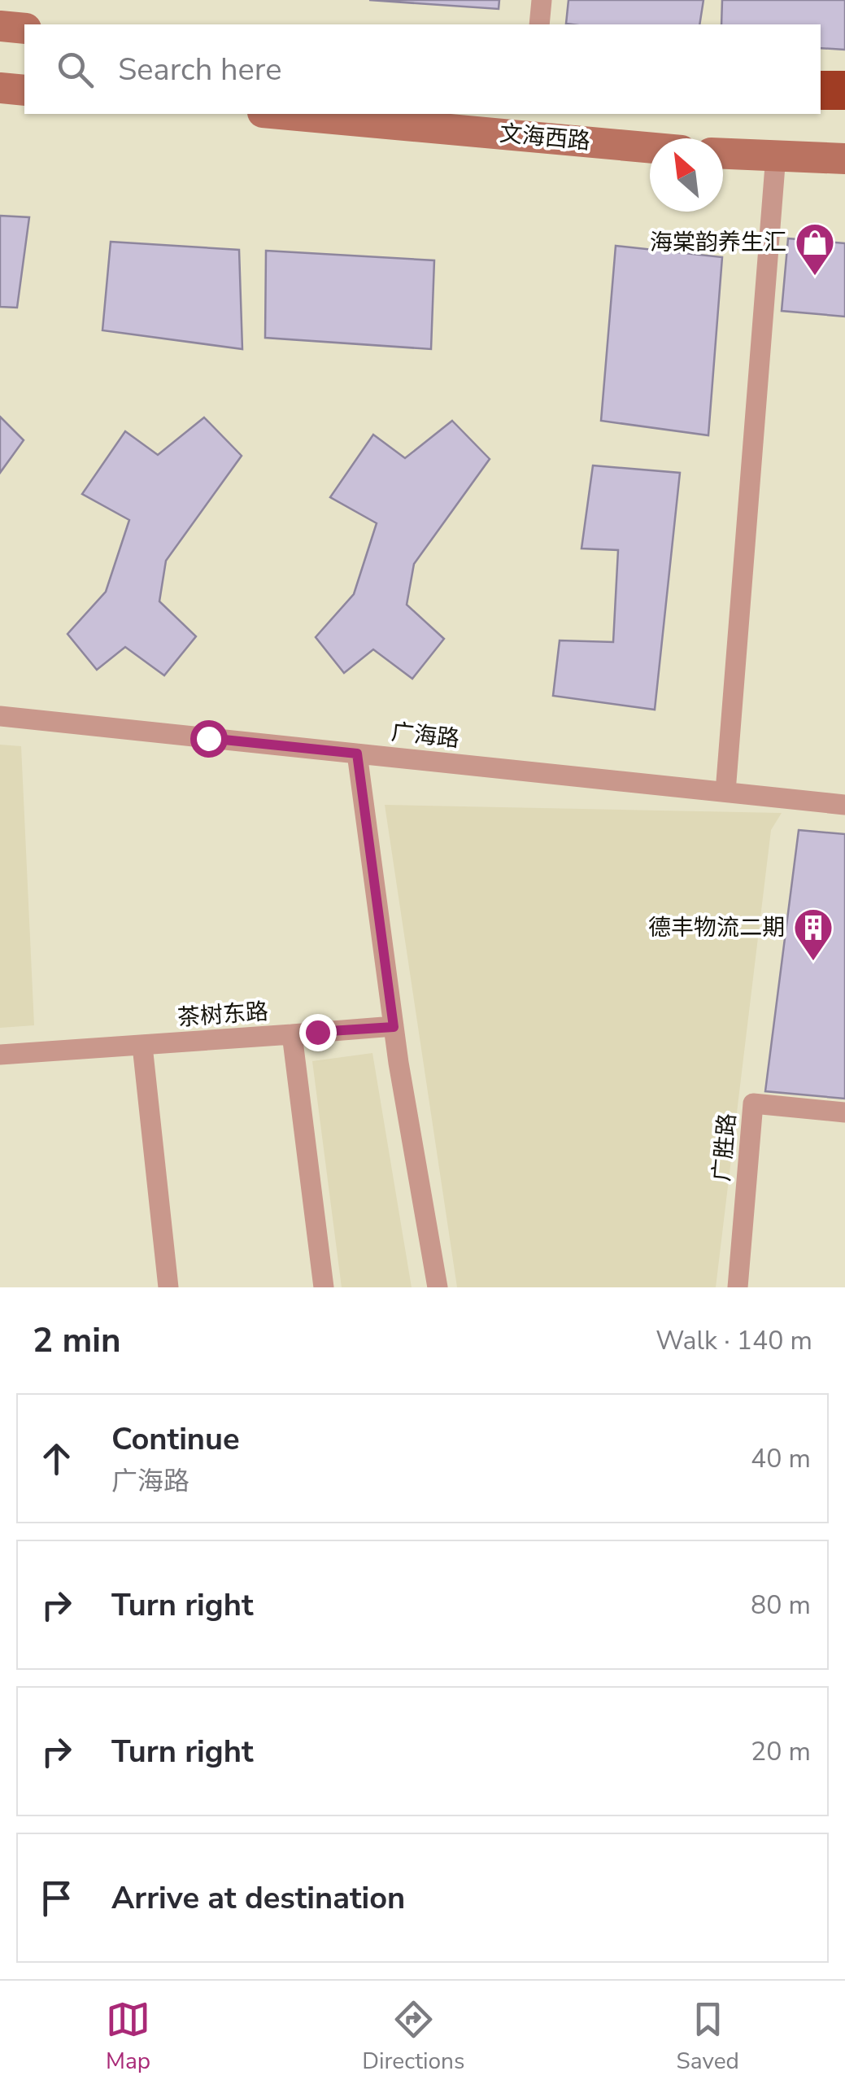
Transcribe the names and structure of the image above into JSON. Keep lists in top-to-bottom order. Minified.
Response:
{"streets":{"main road":["文海西路"],"street":["广海路","茶树东路","广胜路"]},"places":{"shop":["海棠韵养生汇"],"building":["德丰物流二期"]},"north":"top left","page":{"search":"Search here","heading":["2 min","Walk · 140 m"],"list":[["Continue","广海路","40 m"],["Turn right","80 m"],["Turn right","20 m"],"Arrive at destination"],"nav":["Map","Directions","Saved"]}}
